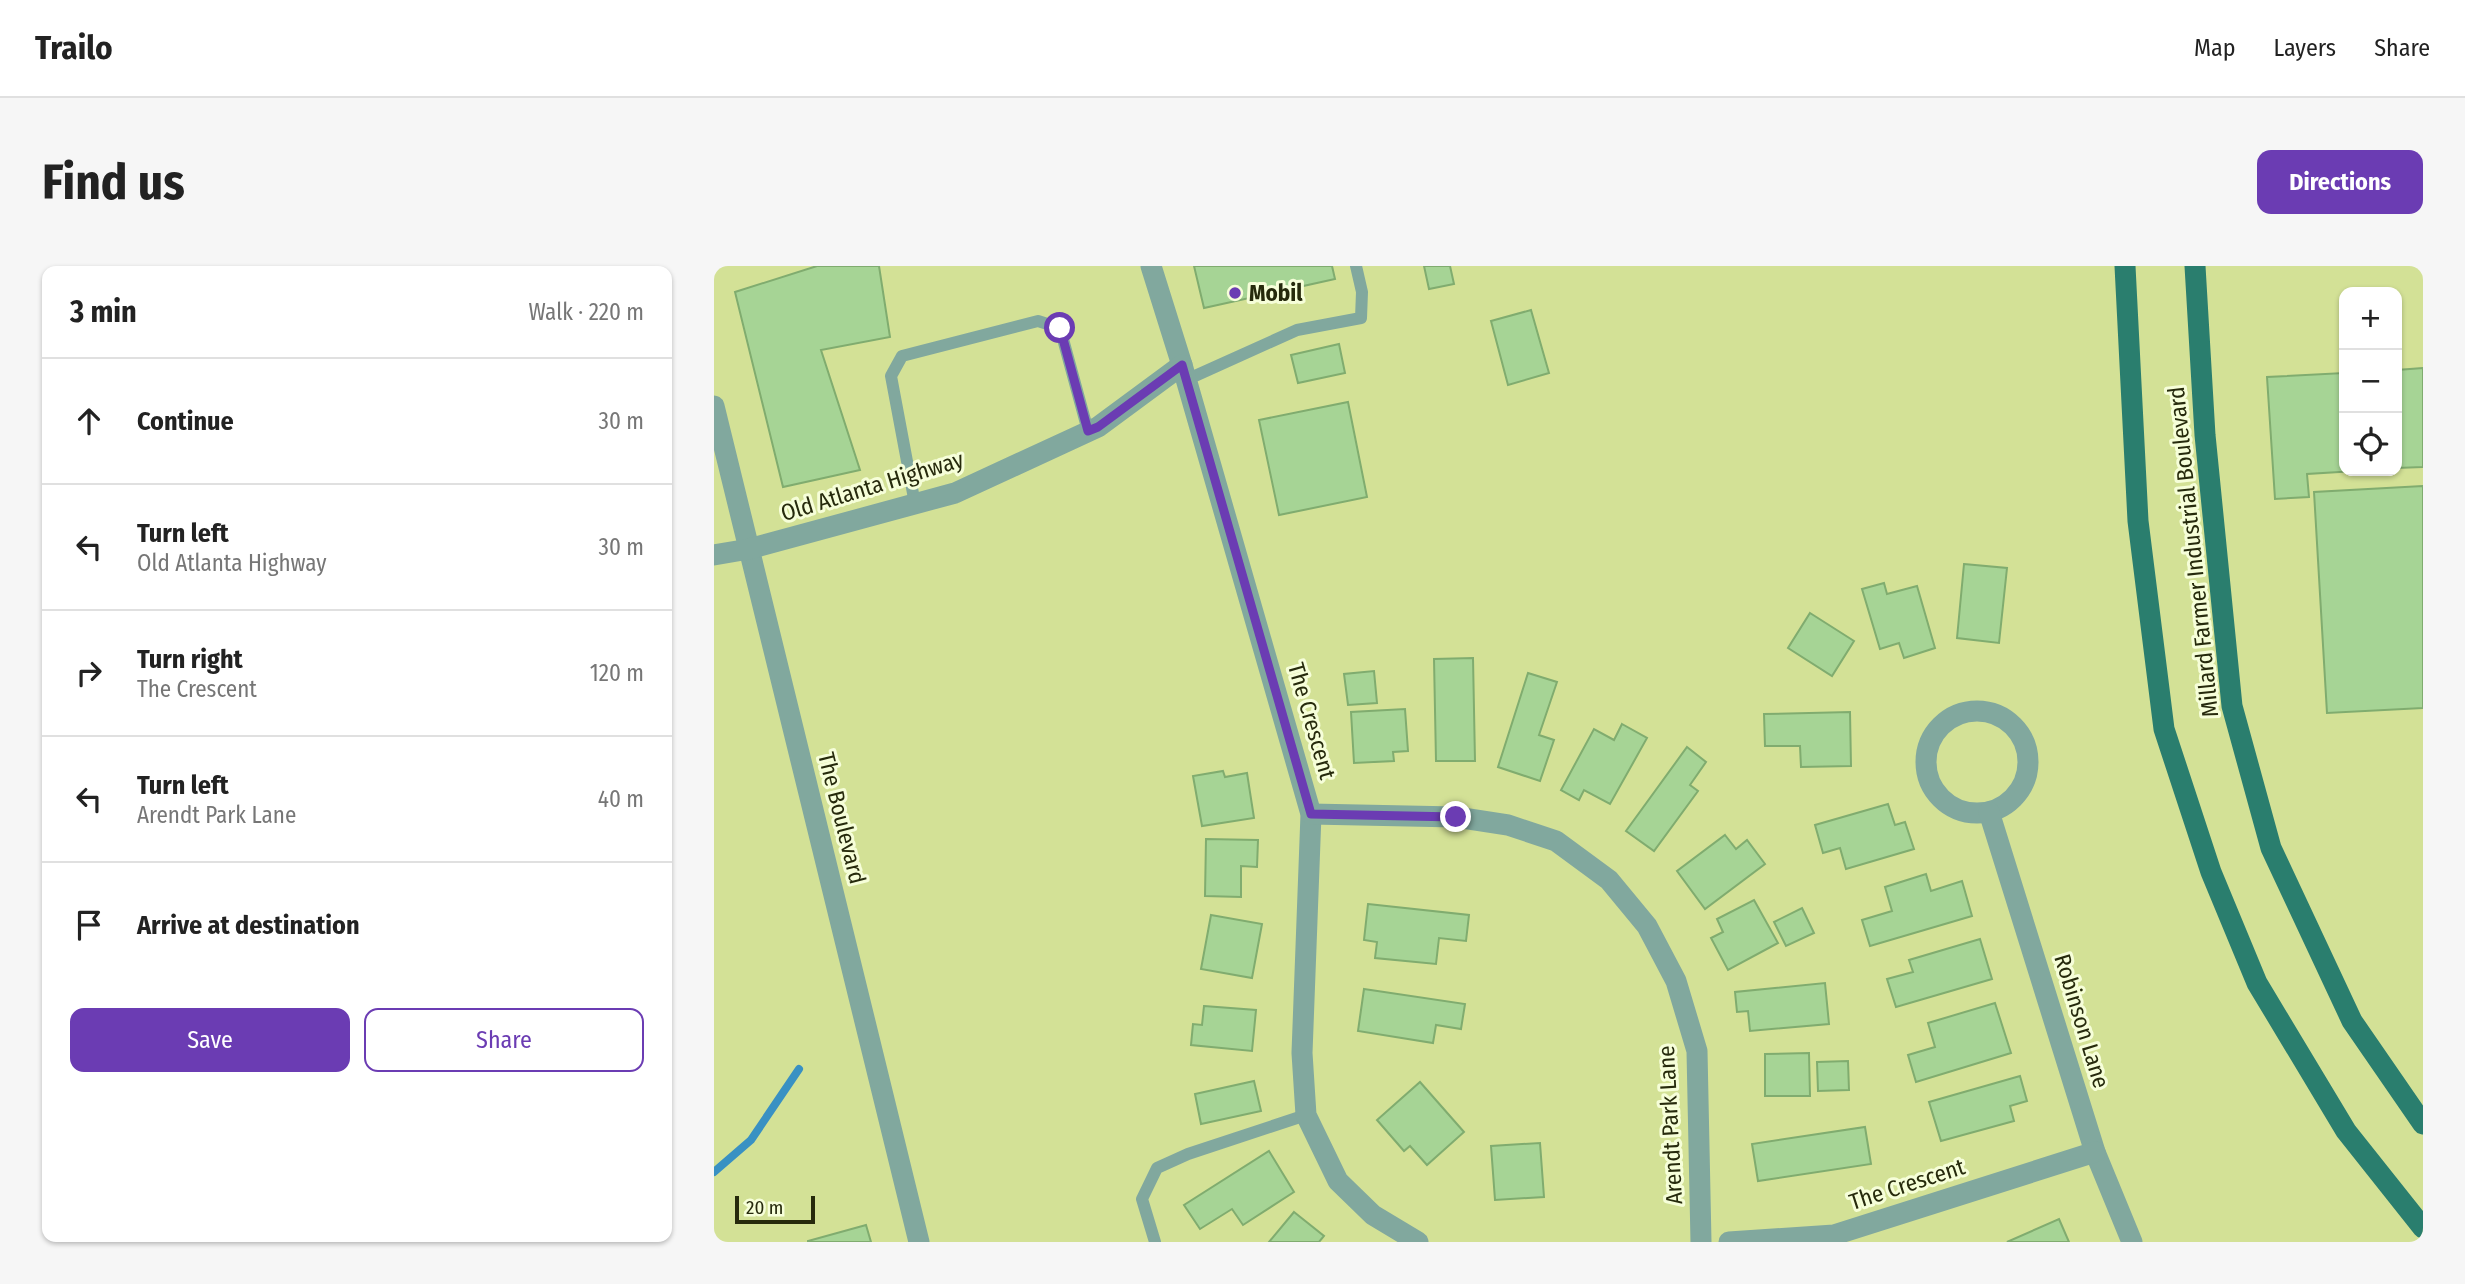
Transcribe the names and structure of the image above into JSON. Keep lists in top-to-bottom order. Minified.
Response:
{"streets":{"main road":["Millard Farmer Industrial Boulevard"],"street":["Old Atlanta Highway","The Crescent","The Boulevard","Robinson Lane","Arendt Park Lane"]},"crossings":[["Old Atlanta Highway","The Crescent"],["Old Atlanta Highway","The Boulevard"],["The Crescent","Robinson Lane"],["The Crescent","Arendt Park Lane"]],"places":["Mobil"],"scale_bar":"20 m","page":{"header":"Trailo","nav":["Map","Layers","Share"],"buttons":["Directions",["Save","Share"]],"title":"Find us","heading":["3 min","Walk · 220 m"],"map_buttons":["+","−"],"list":[["Continue","30 m"],["Turn left","Old Atlanta Highway","30 m"],["Turn right","The Crescent","120 m"],["Turn left","Arendt Park Lane","40 m"],"Arrive at destination"],"scale":"20 m"}}
